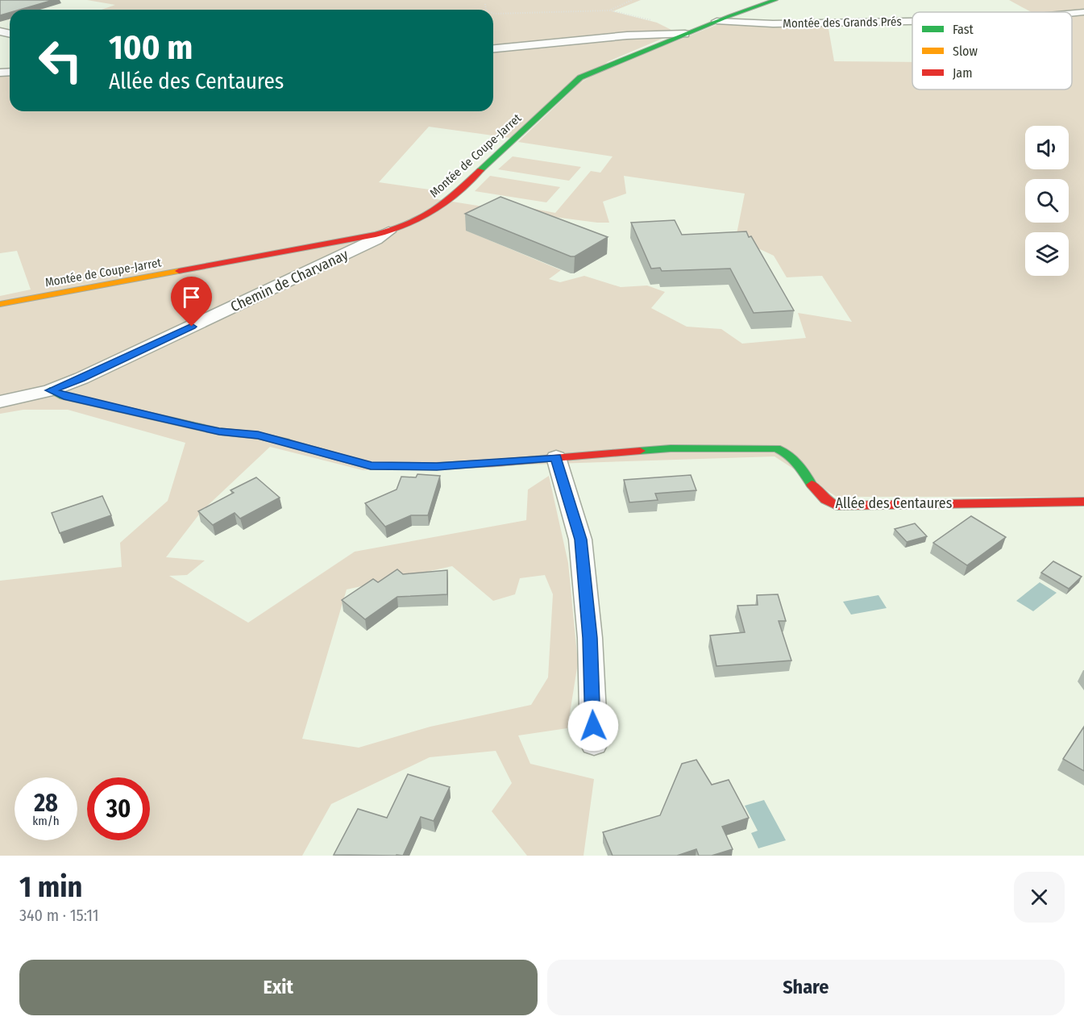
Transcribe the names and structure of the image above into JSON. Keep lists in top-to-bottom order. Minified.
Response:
{"streets":{"main road":["Montée de Coupe-Jarret","Allée des Centaures"],"street":["Montée des Grands Prés","Chemin de Charvanay"]},"crossings":[["Montée des Grands Prés","Montée de Coupe-Jarret"],["Montée de Coupe-Jarret","Chemin de Charvanay"],["Chemin de Charvanay","Allée des Centaures"]],"legend":["Fast","Slow","Jam"],"page":{"turn":["100 m","Allée des Centaures"],"speed":"28 km/h","limit":"30","heading":["1 min","340 m · 15:11"],"buttons":["Exit","Share"]}}
